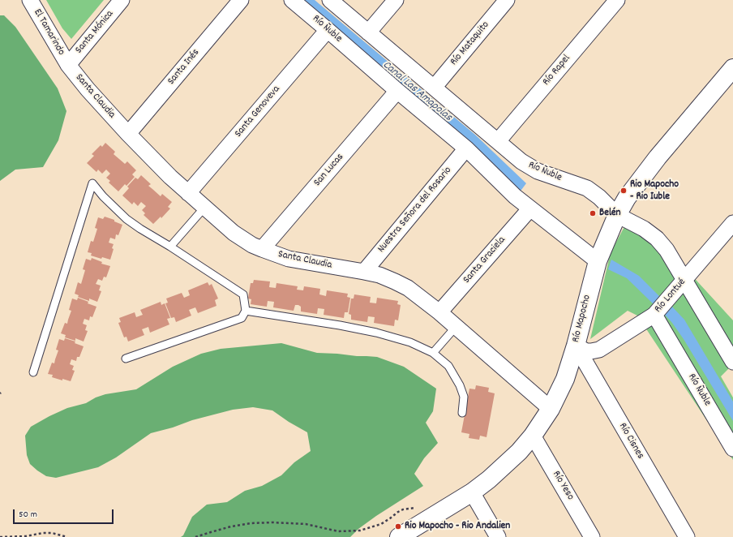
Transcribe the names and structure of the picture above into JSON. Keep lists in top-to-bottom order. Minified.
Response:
{"streets":{"street":["Río Ñuble","El Tamarindo","Santa Mónica","Río Mataquito","Santa Inés","Río Rapel","Santa Claudia","Santa Genoveva","San Lucas","Nuestra Señora del Rosario","Santa Graciela","Río Lontué","Río Mapocho","Río Cisnes","Río Yeso"]},"crossings":[["Río Ñuble","Río Mataquito"],["Río Ñuble","Río Rapel"],["Río Ñuble","Santa Genoveva"],["Río Ñuble","San Lucas"],["Río Ñuble","Nuestra Señora del Rosario"],["Río Ñuble","Santa Graciela"],["Río Ñuble","Río Lontué"],["Río Ñuble","Río Mapocho"],["El Tamarindo","Santa Mónica"],["El Tamarindo","Santa Claudia"],["Santa Mónica","Santa Claudia"],["Santa Inés","Santa Claudia"],["Santa Claudia","Santa Genoveva"],["Santa Claudia","San Lucas"],["Santa Claudia","Nuestra Señora del Rosario"],["Santa Claudia","Santa Graciela"],["Santa Claudia","Río Mapocho"],["Río Lontué","Río Mapocho"],["Río Lontué","Río Cisnes"],["Río Mapocho","Río Cisnes"],["Río Mapocho","Río Yeso"]],"water":["Canal Las Amapolas"],"places":["Rio Mapocho - Rio Iuble","Belén","Rio Mapocho - Rio Andalien"],"scale_bar":"50 m"}
